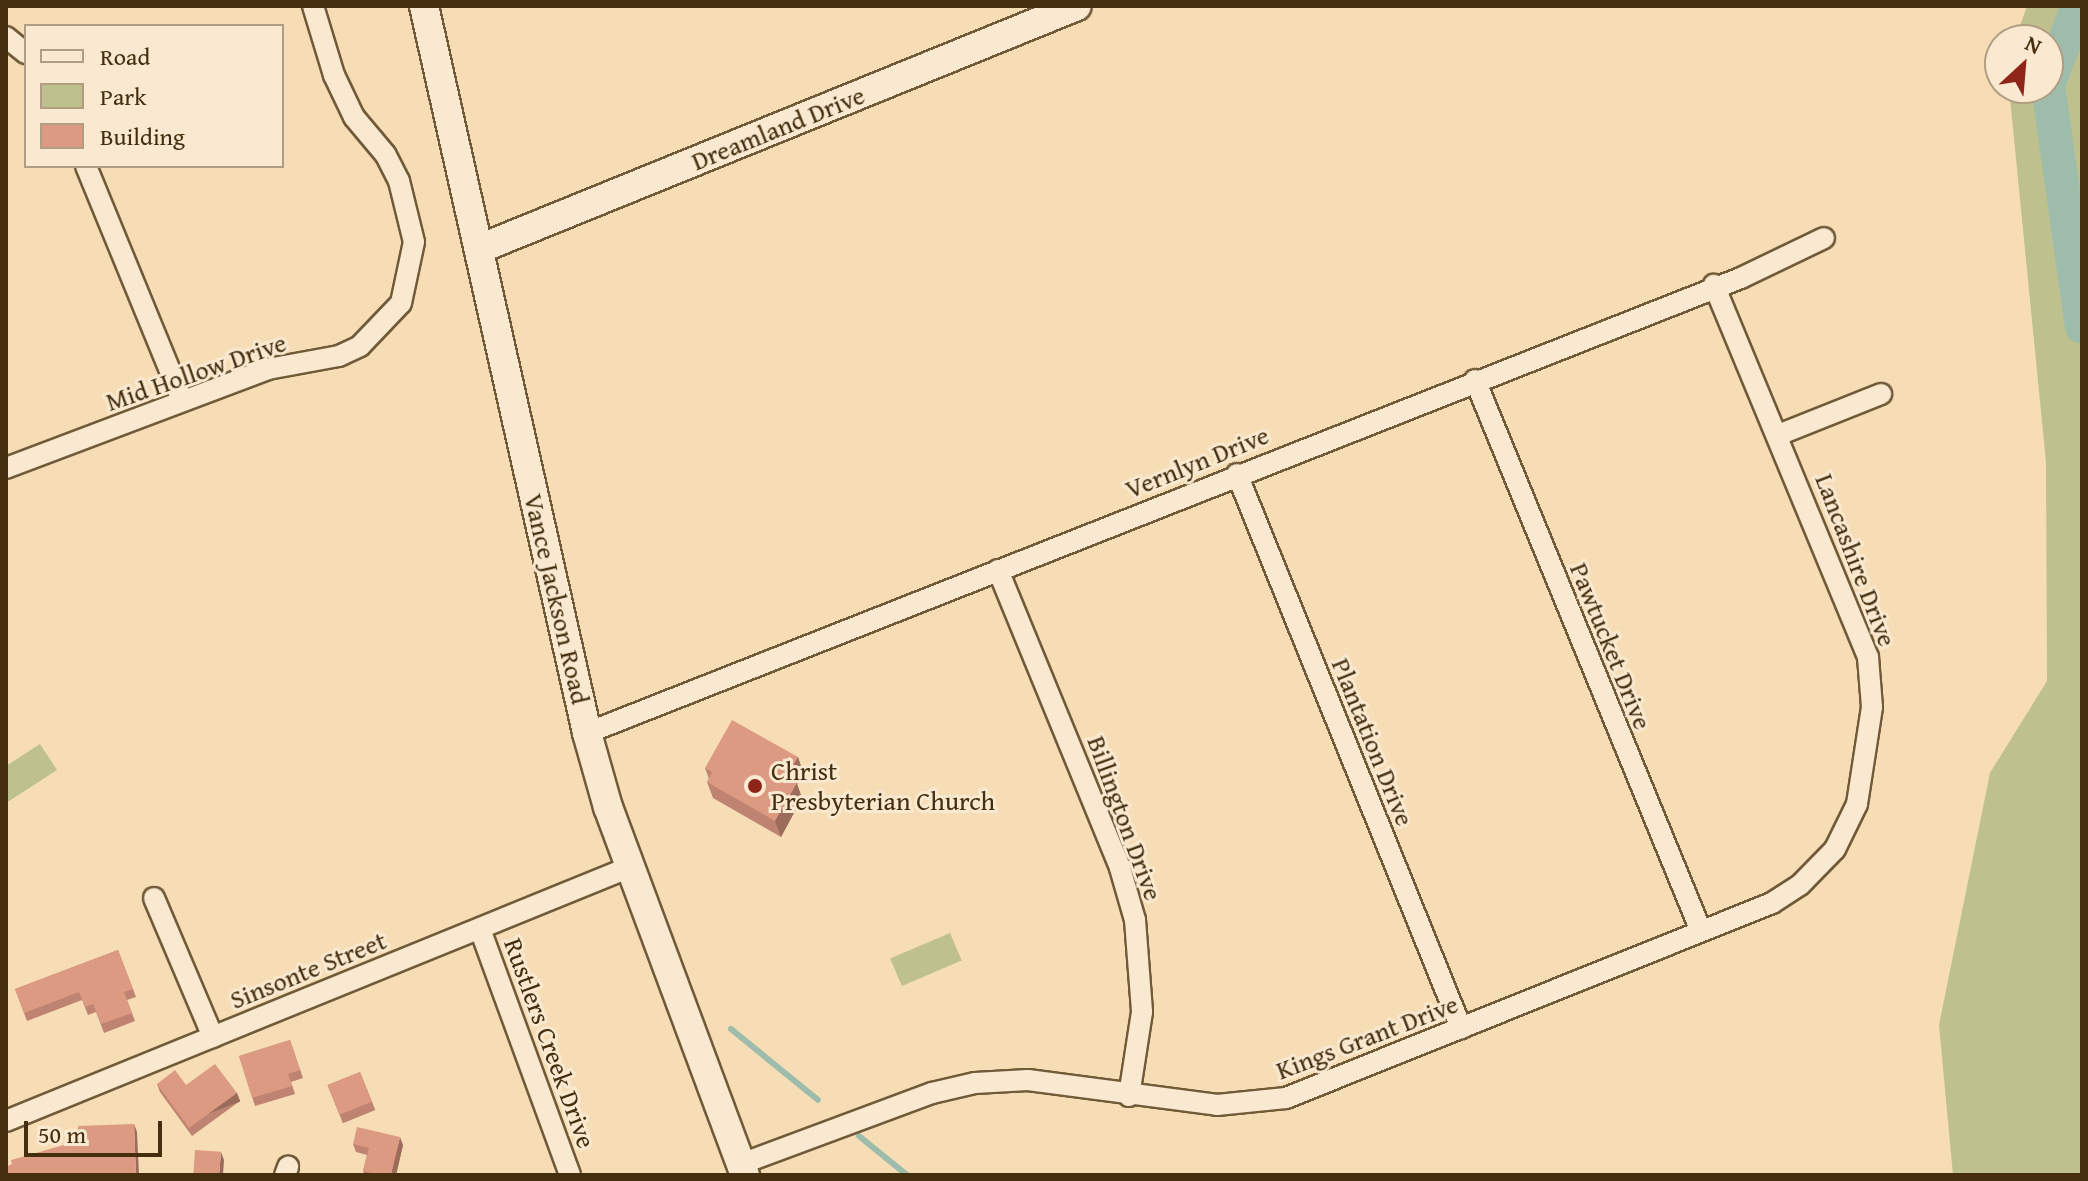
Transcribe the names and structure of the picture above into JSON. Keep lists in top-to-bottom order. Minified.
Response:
{"streets":{"main road":["Dreamland Drive","Vance Jackson Road"],"street":["Mid Hollow Drive","Vernlyn Drive","Lancashire Drive","Pawtucket Drive","Plantation Drive","Billington Drive","Sinsonte Street","Kings Grant Drive","Rustlers Creek Drive"]},"crossings":[["Dreamland Drive","Vance Jackson Road"],["Vernlyn Drive","Lancashire Drive"],["Vernlyn Drive","Vance Jackson Road"],["Vernlyn Drive","Pawtucket Drive"],["Vernlyn Drive","Plantation Drive"],["Vernlyn Drive","Billington Drive"],["Lancashire Drive","Kings Grant Drive"],["Vance Jackson Road","Sinsonte Street"],["Vance Jackson Road","Kings Grant Drive"],["Pawtucket Drive","Kings Grant Drive"],["Plantation Drive","Kings Grant Drive"],["Billington Drive","Kings Grant Drive"],["Sinsonte Street","Rustlers Creek Drive"]],"places":["Christ Presbyterian Church"],"legend":["Road","Park","Building"],"scale_bar":"50 m","north":"top right"}
